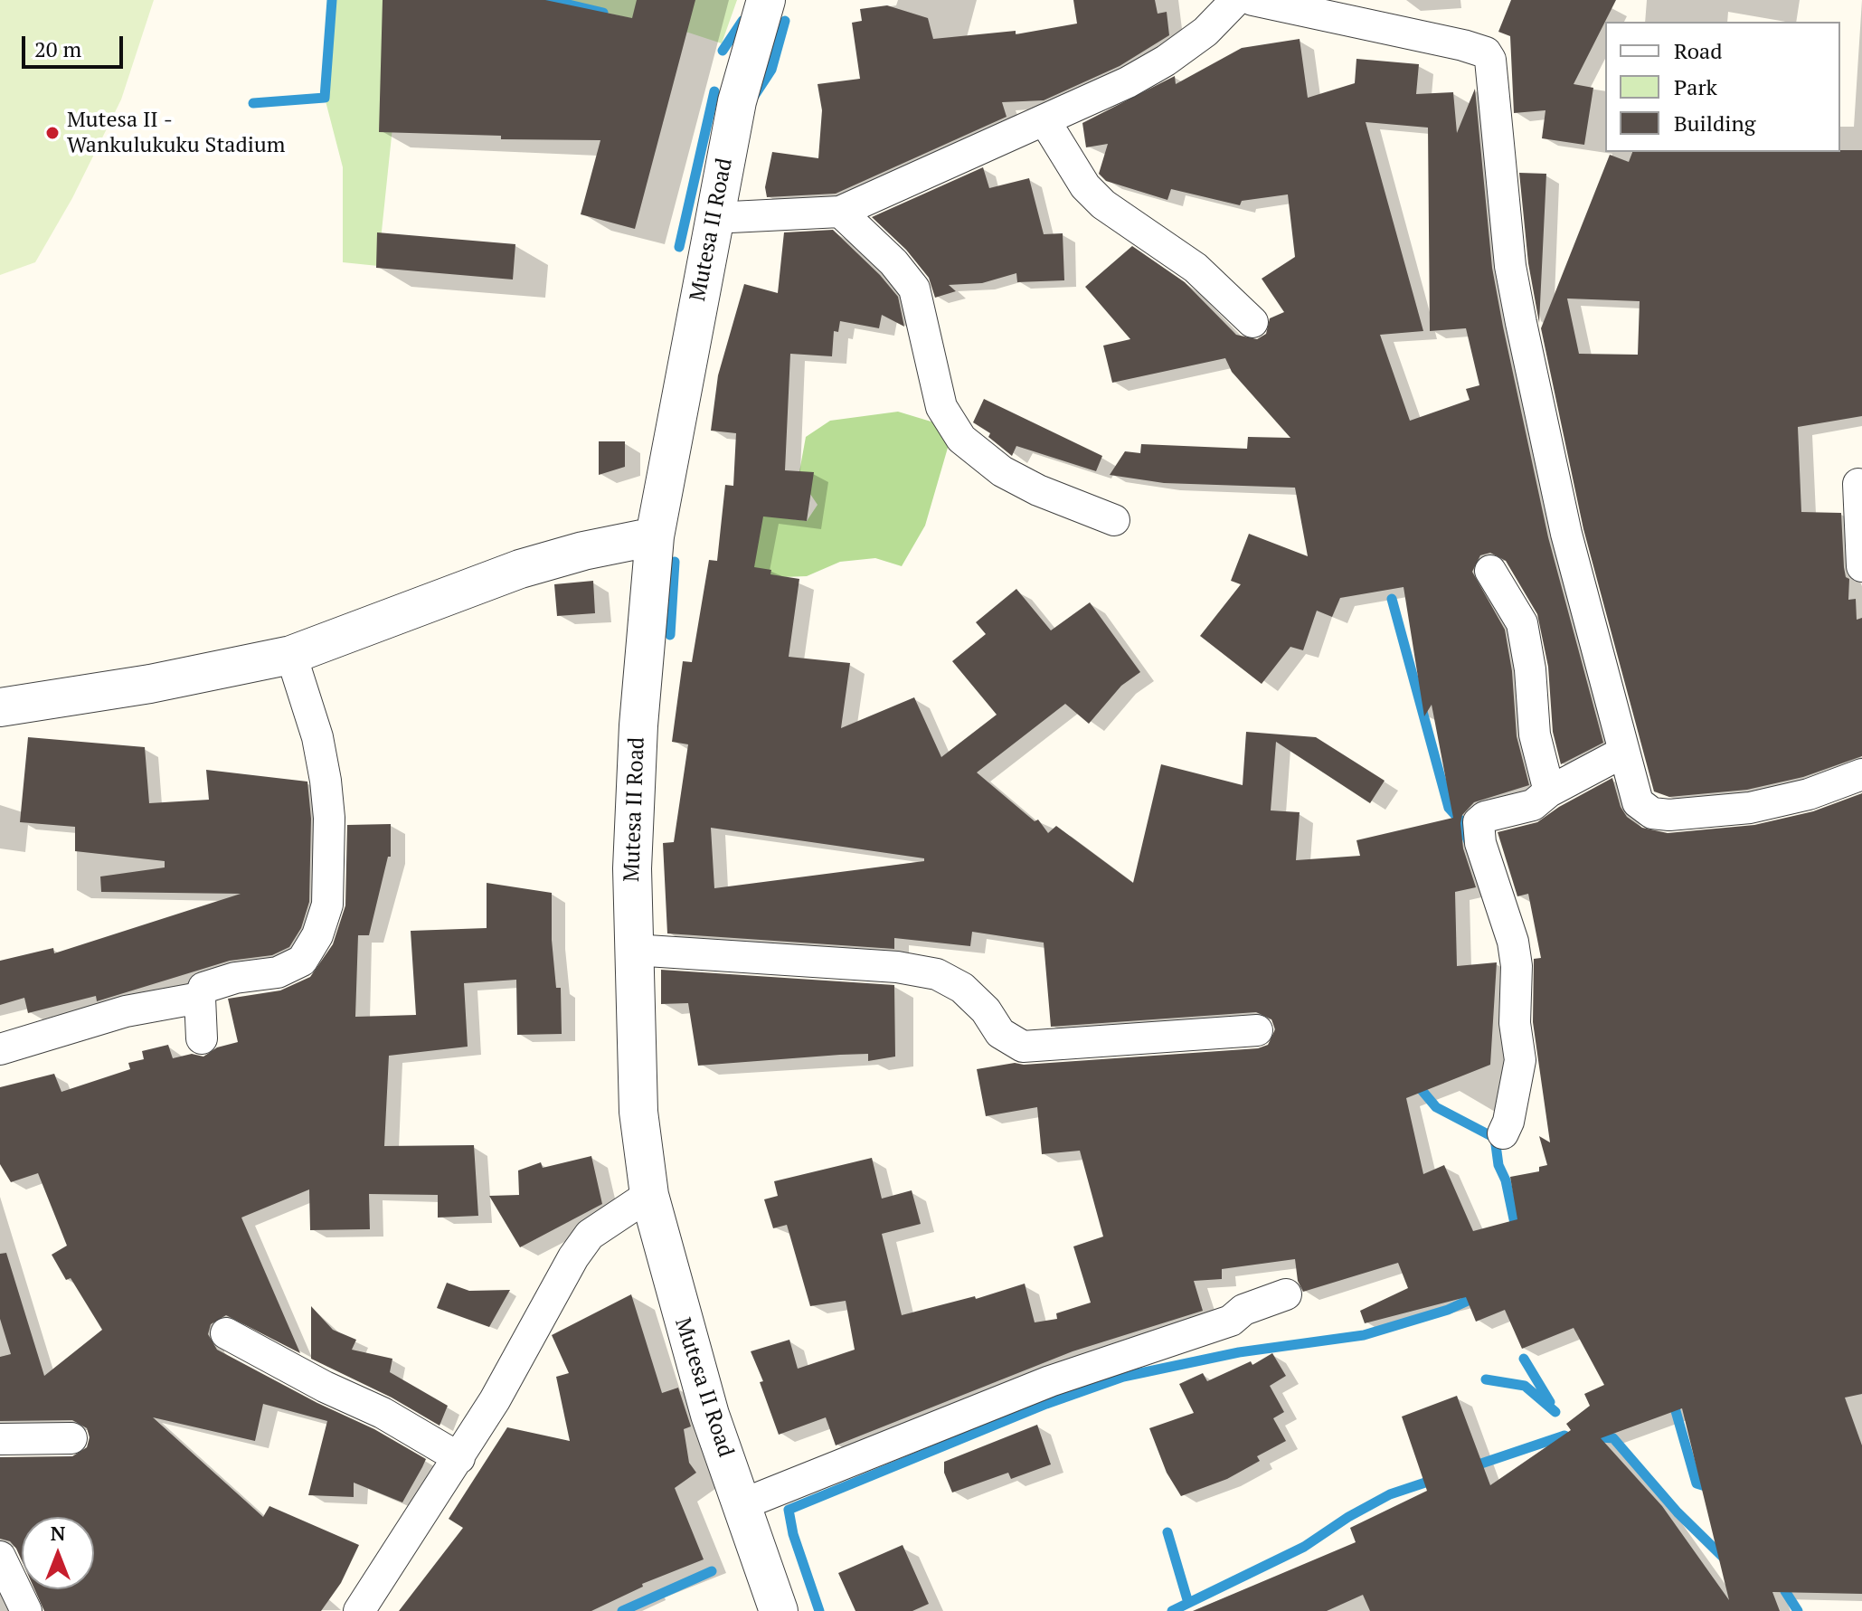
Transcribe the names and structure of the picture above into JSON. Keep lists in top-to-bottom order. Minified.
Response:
{"streets":{"street":["Mutesa II Road"]},"places":["Mutesa II - Wankulukuku Stadium"],"legend":["Road","Park","Building"],"scale_bar":"20 m","north":"top"}
